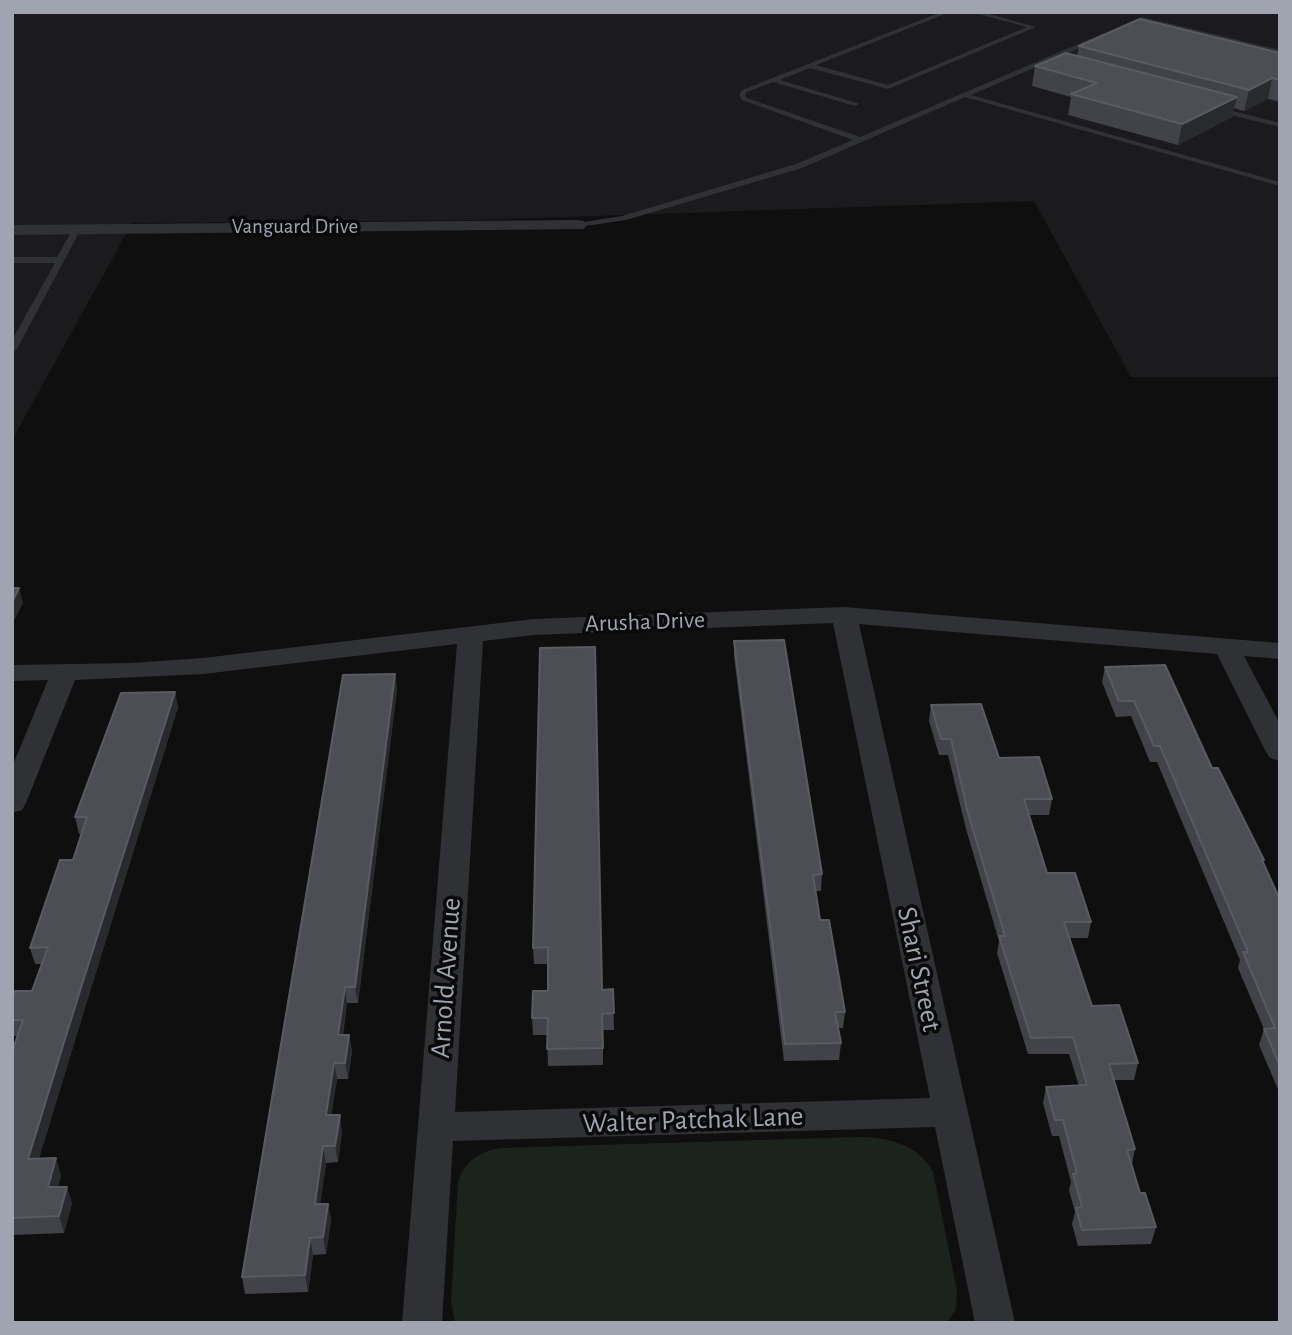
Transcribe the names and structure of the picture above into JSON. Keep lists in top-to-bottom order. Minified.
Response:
{"streets":{"street":["Vanguard Drive","Arusha Drive","Shari Street","Arnold Avenue","Walter Patchak Lane"]},"crossings":[["Arusha Drive","Shari Street"],["Arusha Drive","Arnold Avenue"],["Shari Street","Walter Patchak Lane"],["Arnold Avenue","Walter Patchak Lane"]]}
